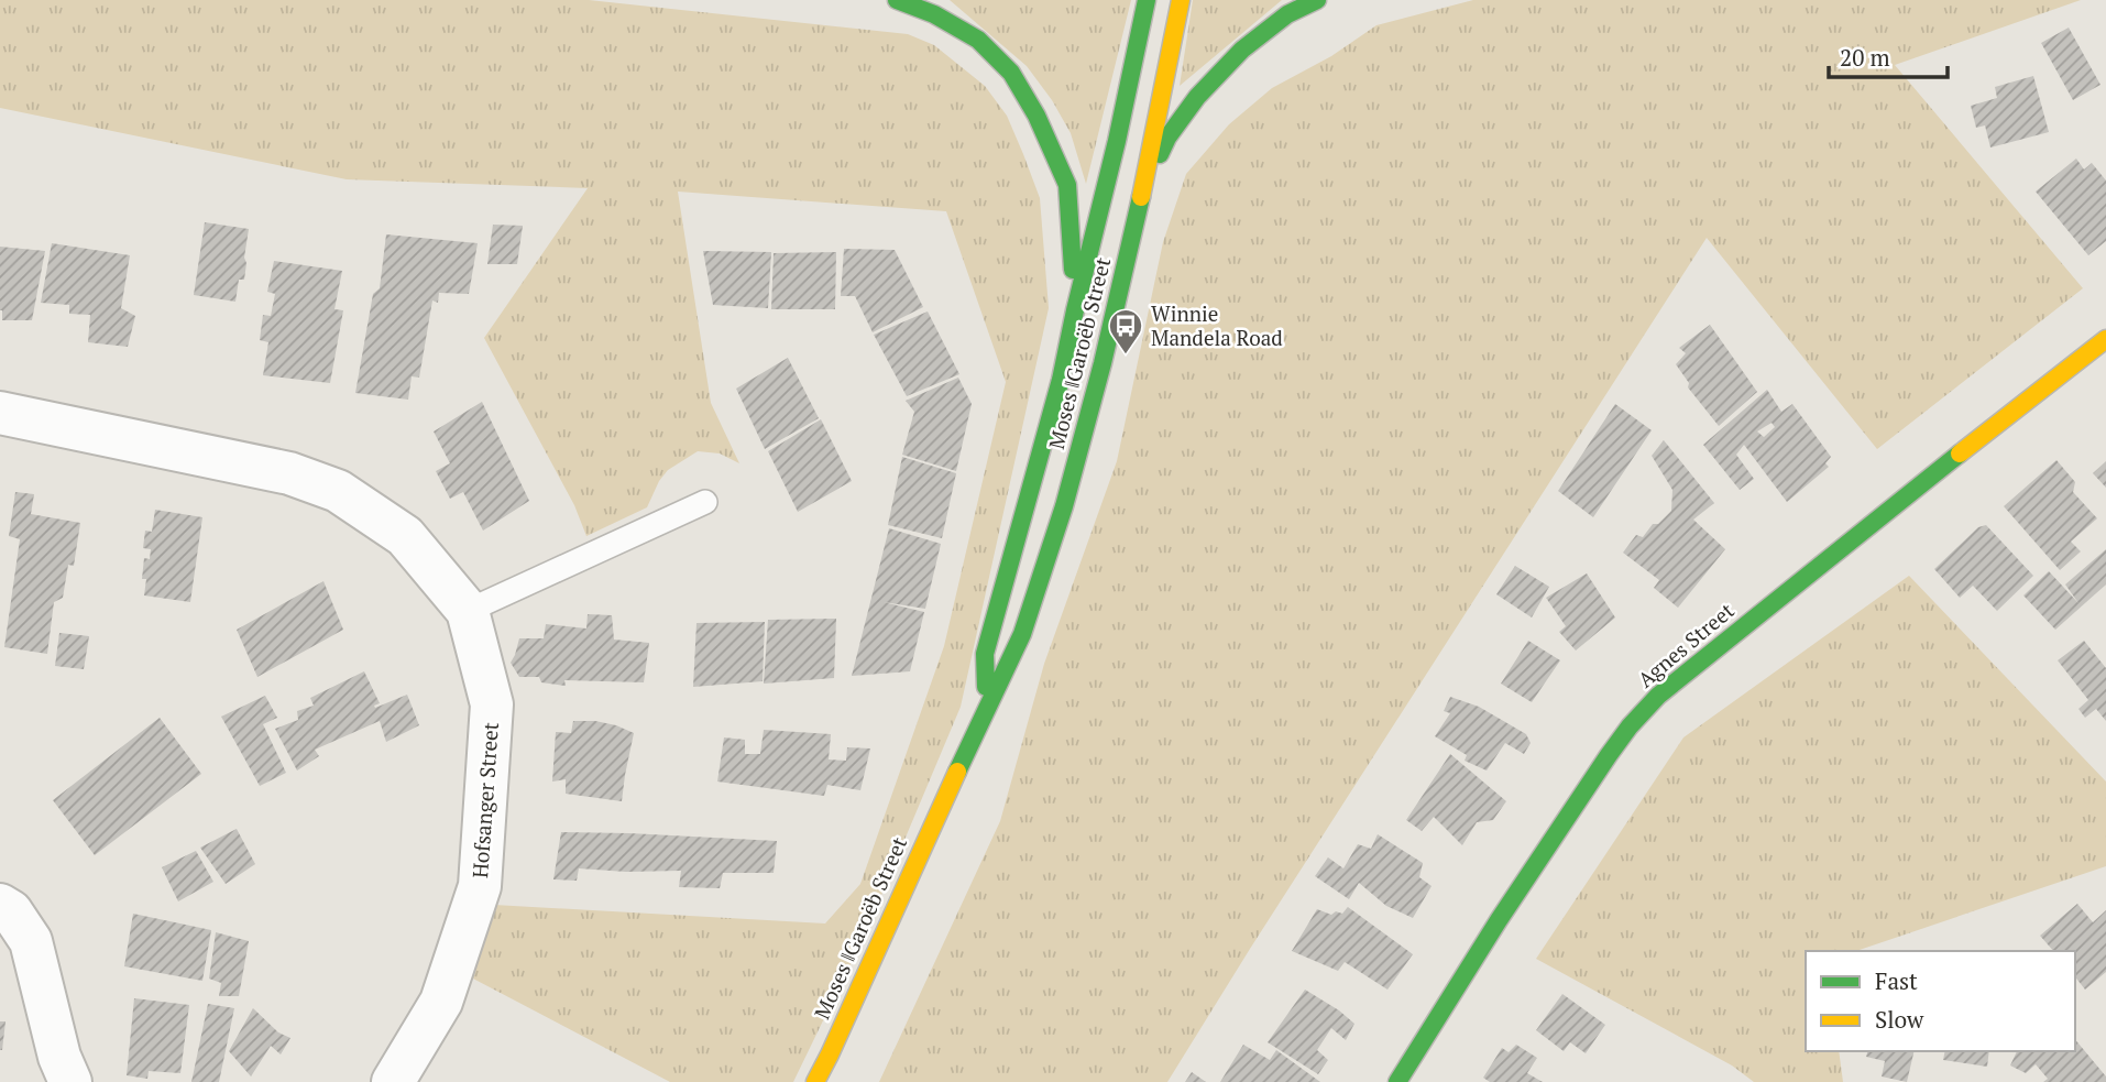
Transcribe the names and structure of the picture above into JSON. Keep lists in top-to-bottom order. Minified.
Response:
{"streets":{"main road":["Moses ǁGaroëb Street","Agnes Street"],"street":["Hofsanger Street"]},"places":{"bus stop":["Winnie Mandela Road"]},"legend":["Fast","Slow"],"scale_bar":"20 m"}
